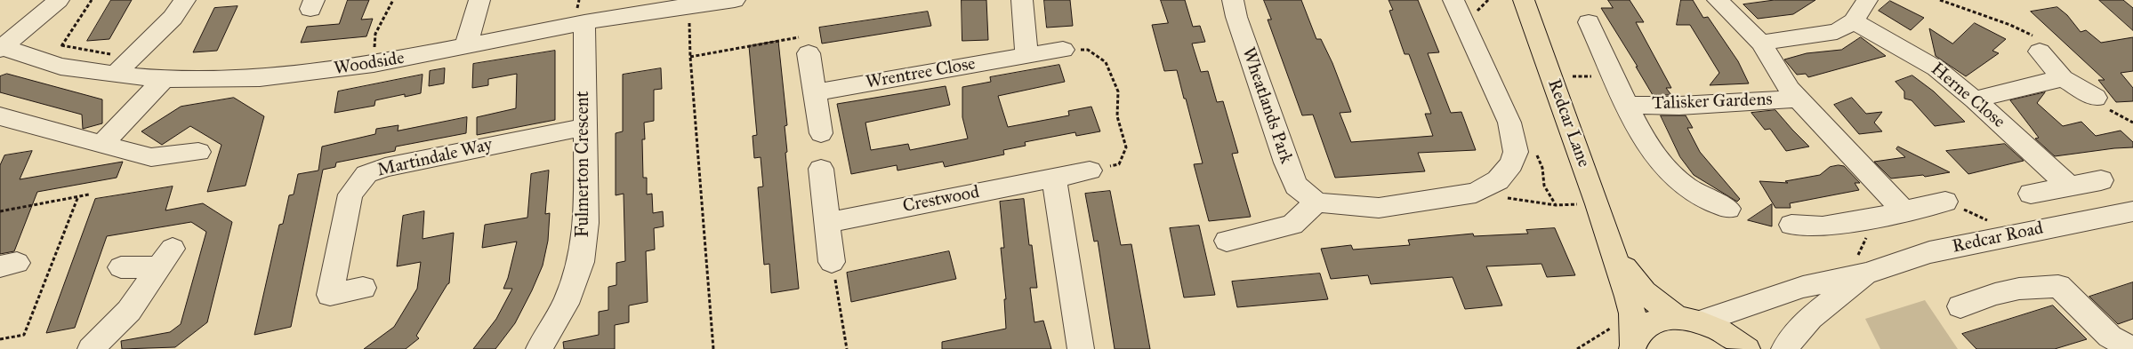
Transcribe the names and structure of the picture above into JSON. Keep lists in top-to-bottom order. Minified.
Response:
{"streets":{"main road":["Redcar Lane"],"street":["Woodside","Wrentree Close","Herne Close","Talisker Gardens","Wheatlands Park","Martindale Way","Fulmerton Crescent","Crestwood","Redcar Road"]},"crossings":[["Woodside","Fulmerton Crescent"],["Redcar Lane","Redcar Road"],["Martindale Way","Fulmerton Crescent"]]}
